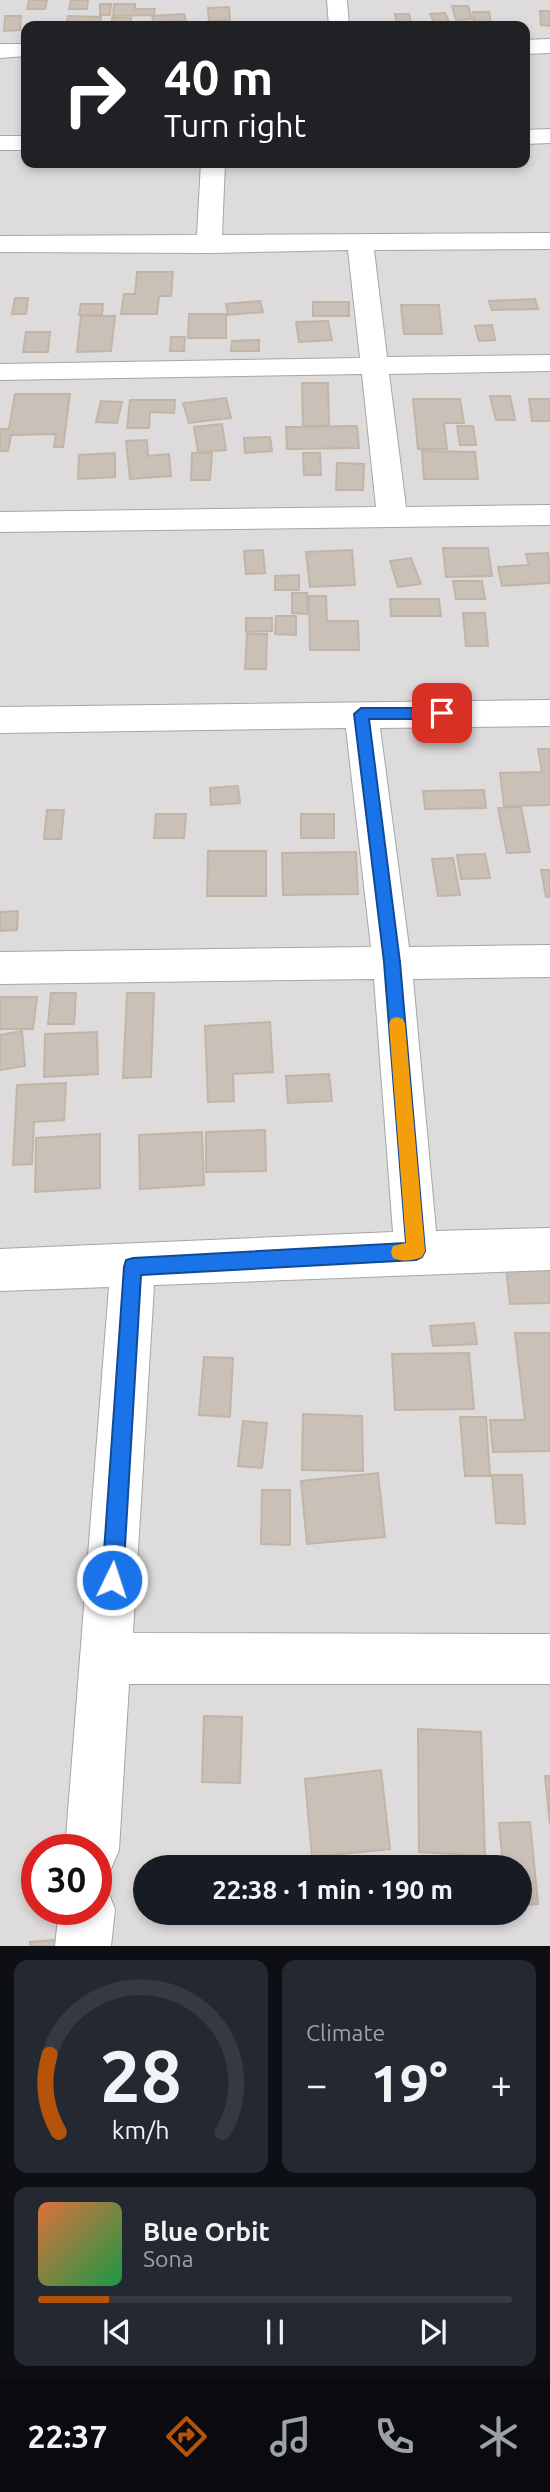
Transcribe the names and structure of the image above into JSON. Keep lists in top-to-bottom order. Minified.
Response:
{"page":{"turn":["40 m","Turn right"],"limit":"30","trip":"22:38 · 1 min · 190 m","tile":"Climate","heat":["−","19°","+"],"song":["Blue Orbit","Sona"],"tabs":"22:37","gauge":["28","km/h"]}}
